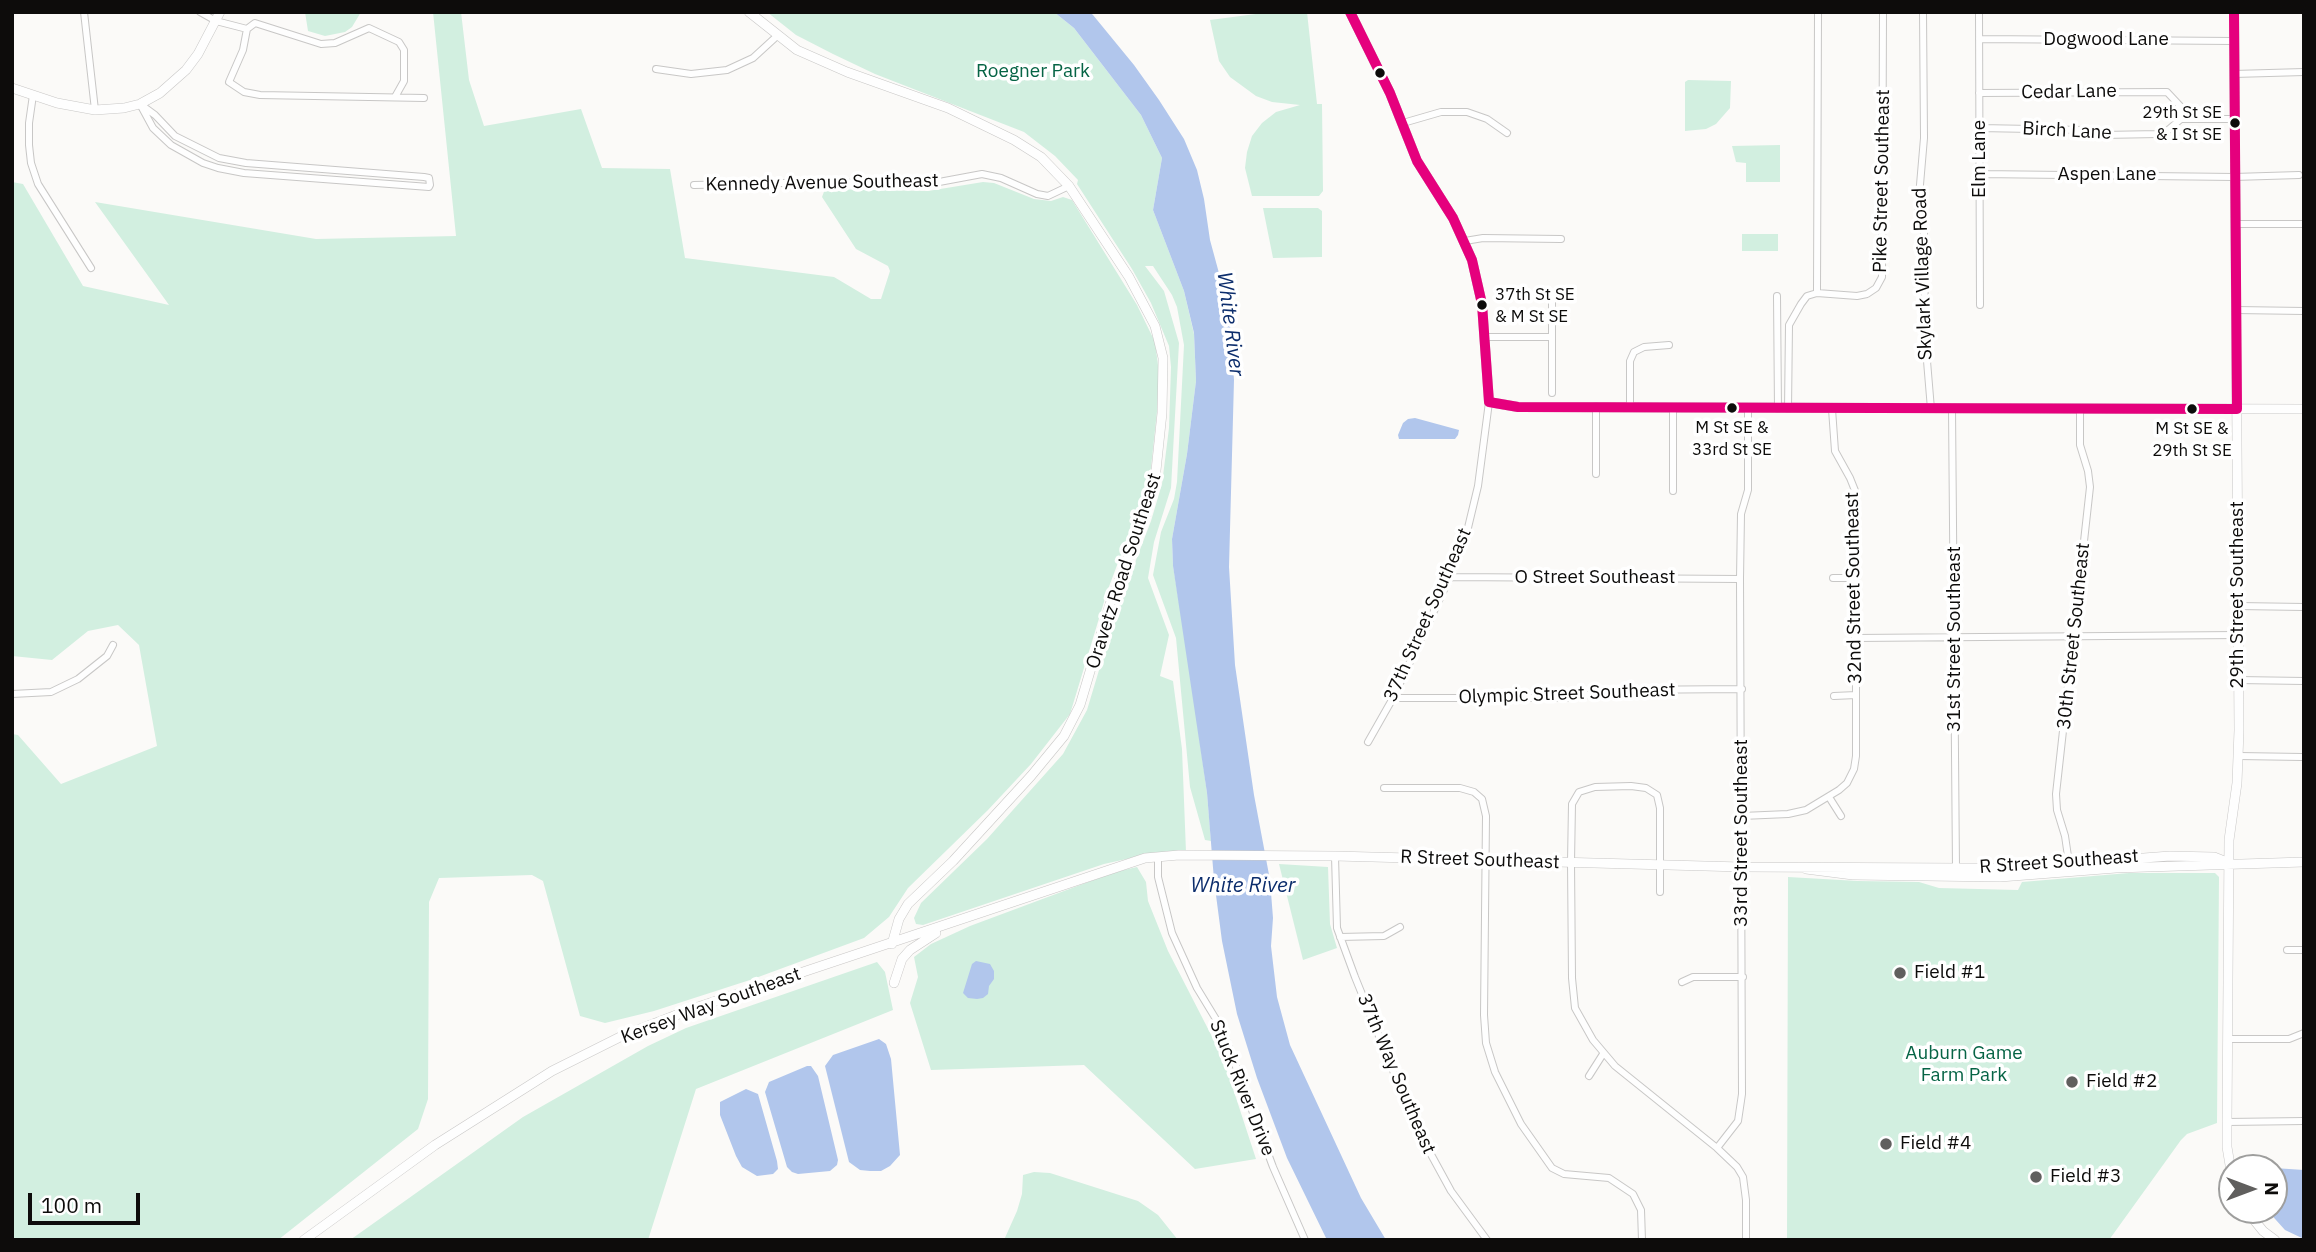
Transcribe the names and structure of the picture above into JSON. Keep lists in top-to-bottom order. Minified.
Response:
{"streets":{"street":["Dogwood Lane","Cedar Lane","Birch Lane","Elm Lane","Aspen Lane","Pike Street Southeast","Kennedy Avenue Southeast","Skylark Village Road","Oravetz Road Southeast","O Street Southeast","32nd Street Southeast","29th Street Southeast","37th Street Southeast","30th Street Southeast","31st Street Southeast","Olympic Street Southeast","33rd Street Southeast","R Street Southeast","Kersey Way Southeast","37th Way Southeast","Stuck River Drive"]},"crossings":[["Dogwood Lane","Elm Lane"],["Dogwood Lane","29th Street Southeast"],["Cedar Lane","Birch Lane"],["Cedar Lane","Elm Lane"],["Birch Lane","Elm Lane"],["Birch Lane","29th Street Southeast"],["Elm Lane","Aspen Lane"],["Aspen Lane","29th Street Southeast"],["Kennedy Avenue Southeast","Oravetz Road Southeast"],["Oravetz Road Southeast","Kersey Way Southeast"],["O Street Southeast","37th Street Southeast"],["O Street Southeast","33rd Street Southeast"],["29th Street Southeast","R Street Southeast"],["37th Street Southeast","Olympic Street Southeast"],["30th Street Southeast","R Street Southeast"],["31st Street Southeast","R Street Southeast"],["Olympic Street Southeast","33rd Street Southeast"],["33rd Street Southeast","R Street Southeast"],["R Street Southeast","Kersey Way Southeast"],["R Street Southeast","Stuck River Drive"],["Kersey Way Southeast","Stuck River Drive"]],"water":["White River"],"parks":["Roegner Park","Auburn Game Farm Park"],"places":["29th St SE & I St SE","37th St SE & M St SE","M St SE & 33rd St SE","M St SE & 29th St SE","Field #1","Field #2","Field #4","Field #3"],"scale_bar":"100 m","north":"right"}
